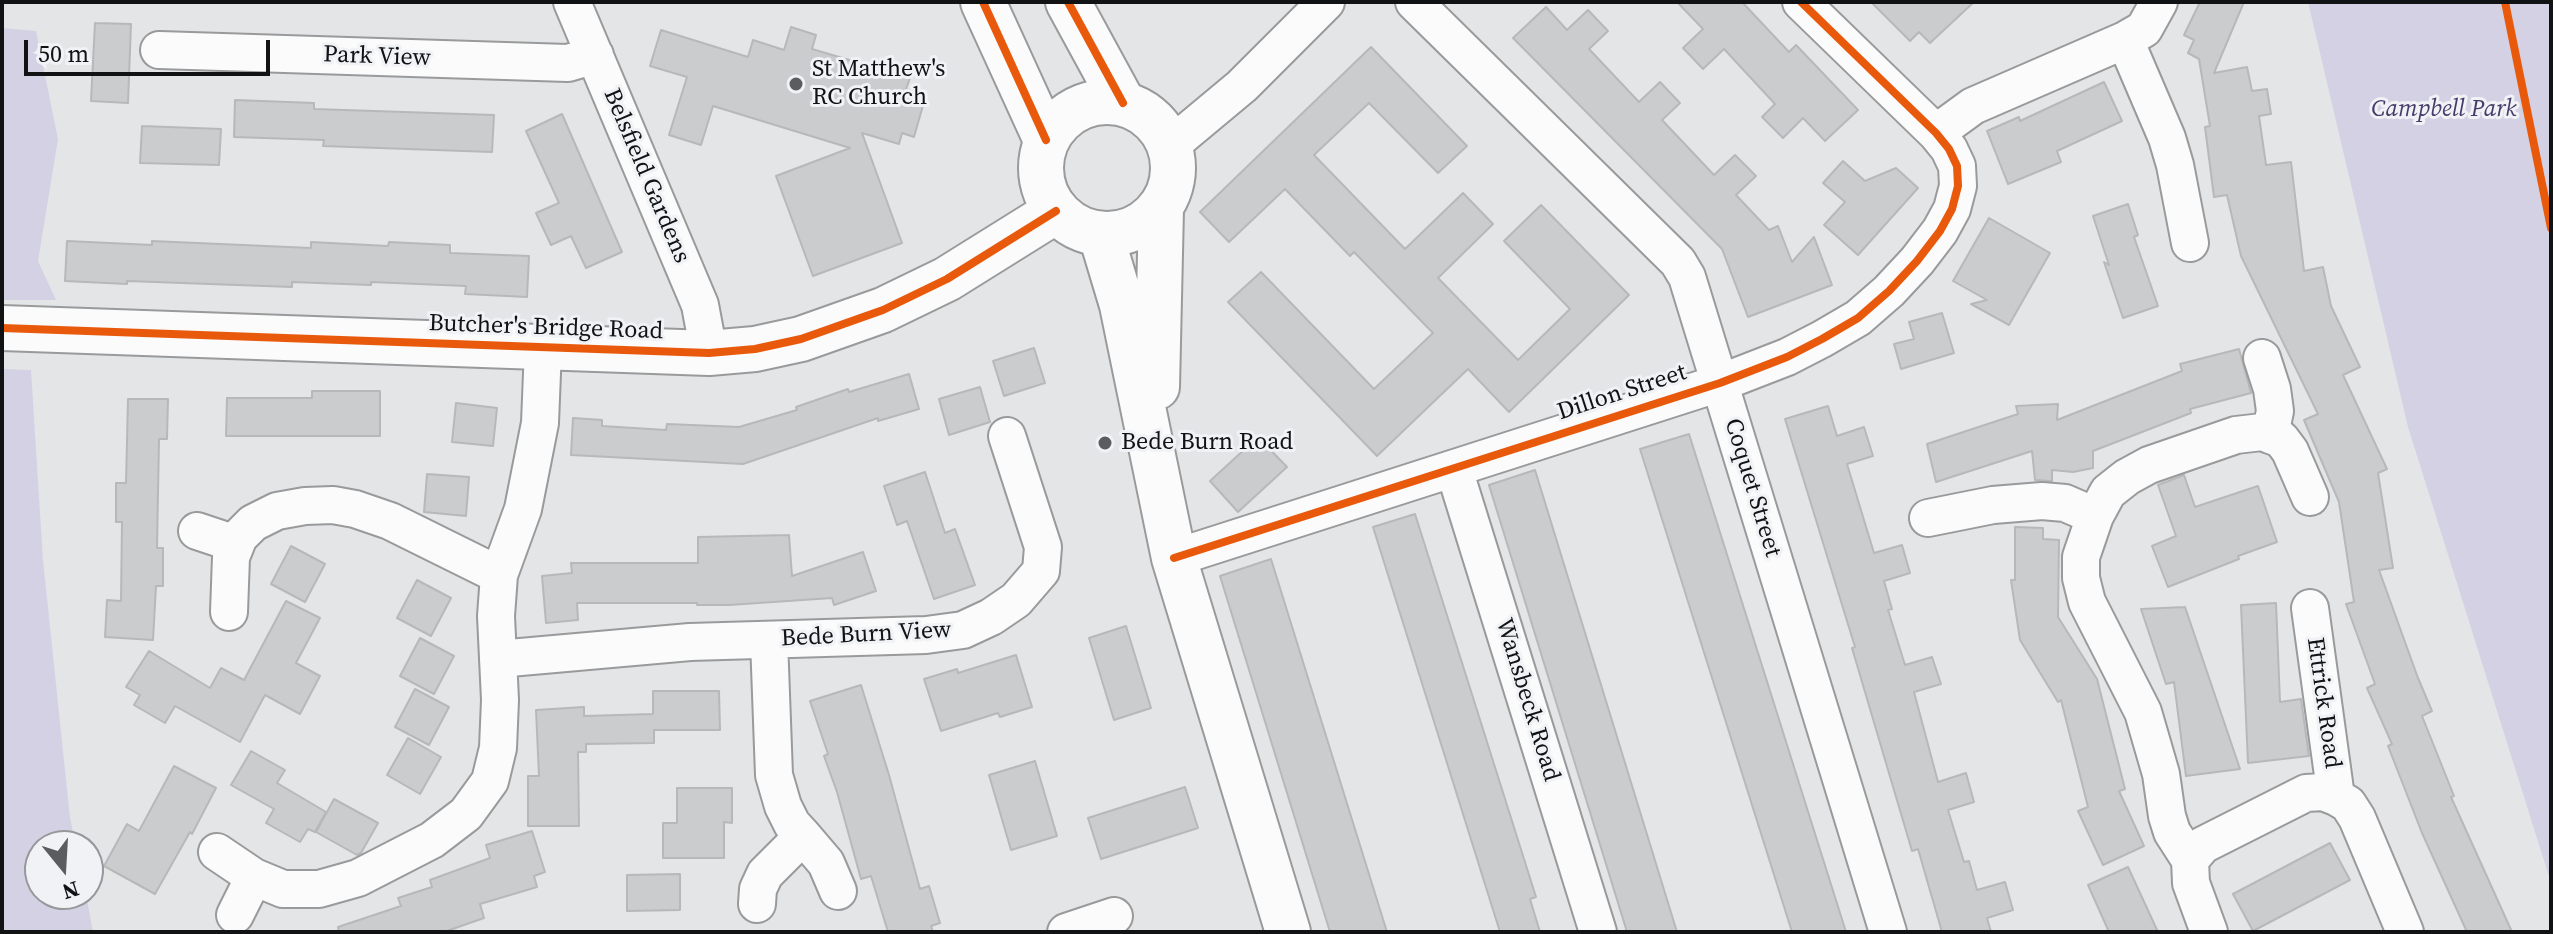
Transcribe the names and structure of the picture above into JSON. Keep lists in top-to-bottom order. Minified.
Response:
{"streets":{"main road":["Butcher's Bridge Road"],"street":["Park View","Belsfield Gardens","Dillon Street","Coquet Street","Bede Burn View","Wansbeck Road","Ettrick Road"]},"crossings":[["Park View","Belsfield Gardens"],["Belsfield Gardens","Butcher's Bridge Road"],["Dillon Street","Coquet Street"],["Dillon Street","Wansbeck Road"]],"parks":["Campbell Park"],"places":["St Matthew's RC Church","Bede Burn Road"],"scale_bar":"50 m","north":"bottom"}
